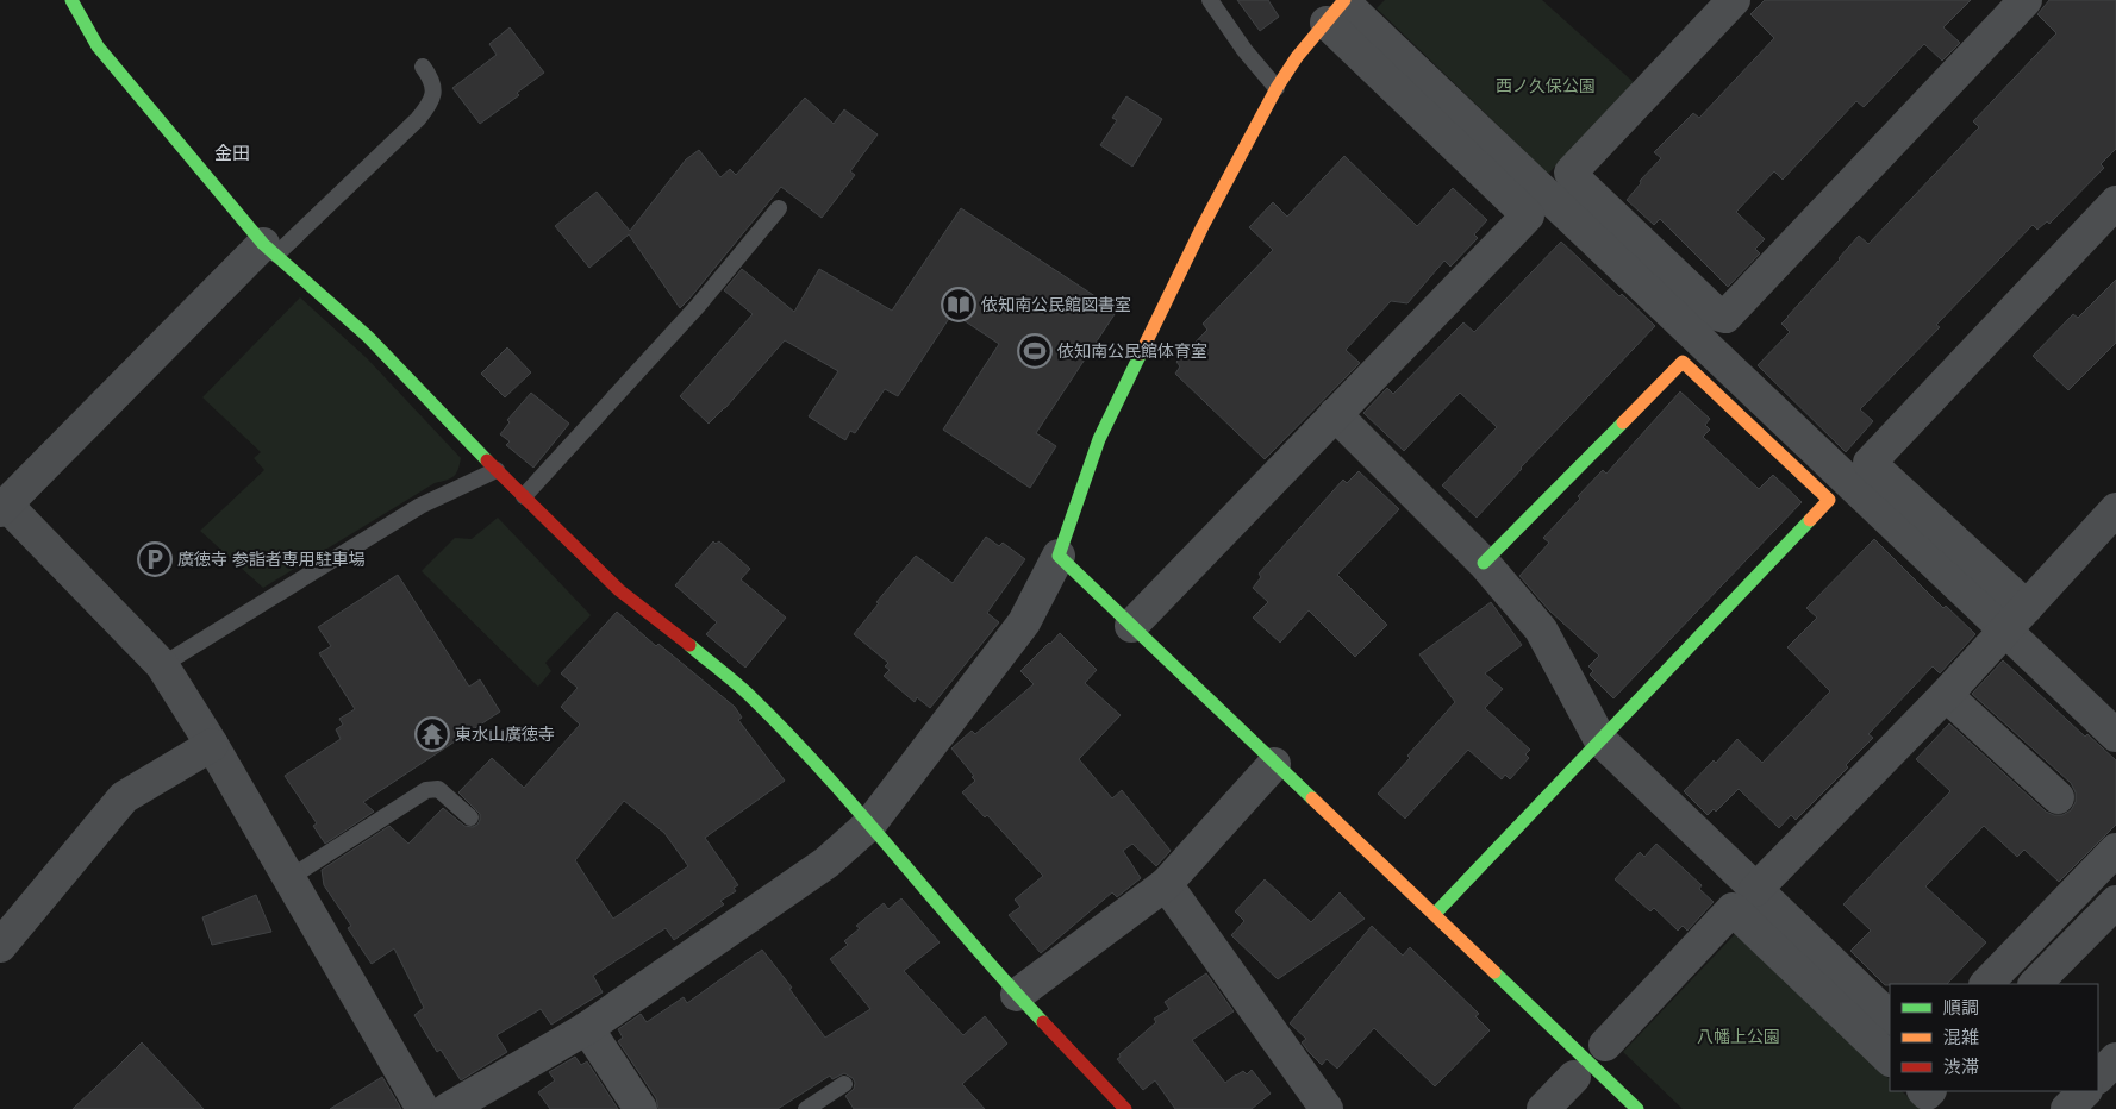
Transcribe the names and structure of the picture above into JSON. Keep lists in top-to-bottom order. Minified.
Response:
{"districts":["金田"],"parks":["西ノ久保公園","八幡上公園"],"places":{"library":["依知南公民館図書室"],"sports":["依知南公民館体育室"],"parking":["廣徳寺 参詣者専用駐車場"],"temple":["東水山廣徳寺"]},"legend":["順調","混雑","渋滞"]}
